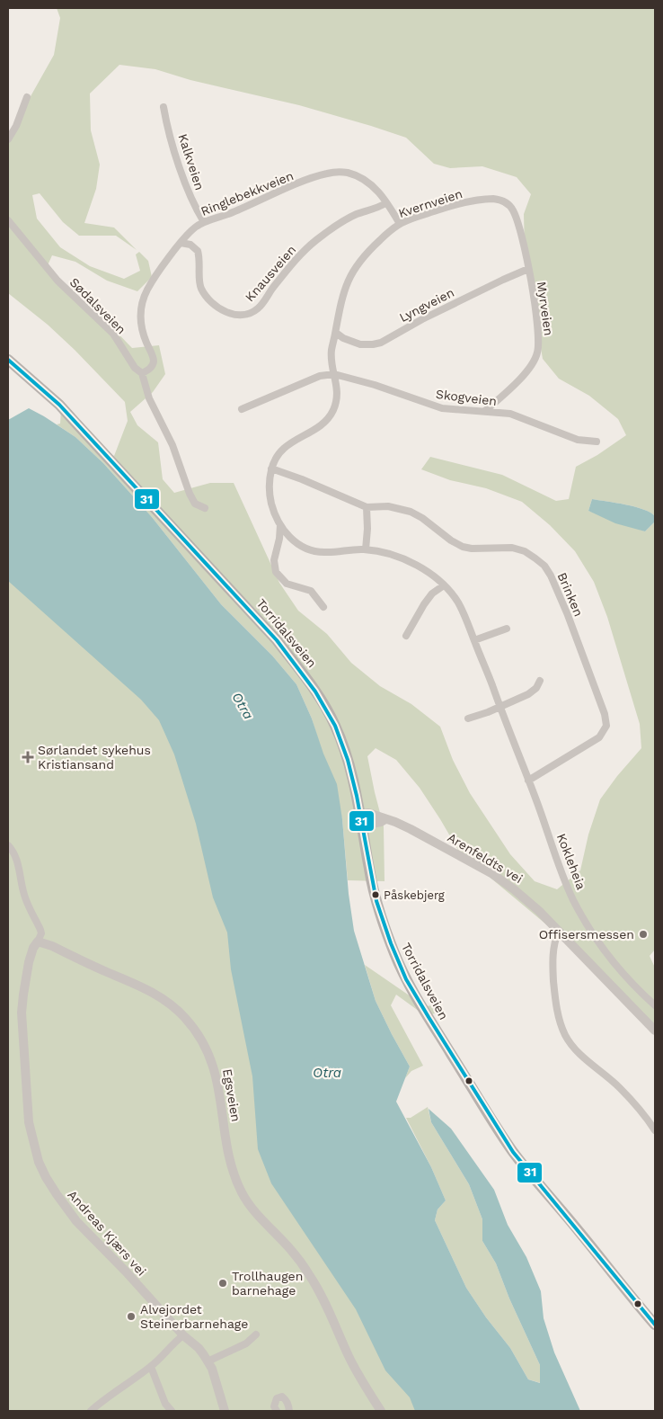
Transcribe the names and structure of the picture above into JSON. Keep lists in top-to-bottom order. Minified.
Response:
{"streets":{"main road":["Torridalsveien"],"street":["Kalkveien","Ringlebekkveien","Kvernveien","Knausveien","Lyngveien","Sødalsveien","Myrveien","Skogveien","Brinken","Arenfeldts vei","Kokleheia","Egsveien","Andreas Kjærs vei"]},"crossings":[["Kalkveien","Ringlebekkveien"],["Ringlebekkveien","Kvernveien"],["Ringlebekkveien","Knausveien"],["Ringlebekkveien","Sødalsveien"],["Kvernveien","Lyngveien"],["Kvernveien","Myrveien"],["Kvernveien","Skogveien"],["Kvernveien","Kokleheia"],["Lyngveien","Myrveien"],["Myrveien","Skogveien"],["Skogveien","Kokleheia"],["Brinken","Kokleheia"],["Torridalsveien","Arenfeldts vei"],["Egsveien","Andreas Kjærs vei"]],"water":["Otra"],"places":{"health":["Sørlandet sykehus Kristiansand"],"other":["Påskebjerg","Offisersmessen","Trollhaugen barnehage","Alvejordet Steinerbarnehage"]},"lines":["transit line 31"]}
